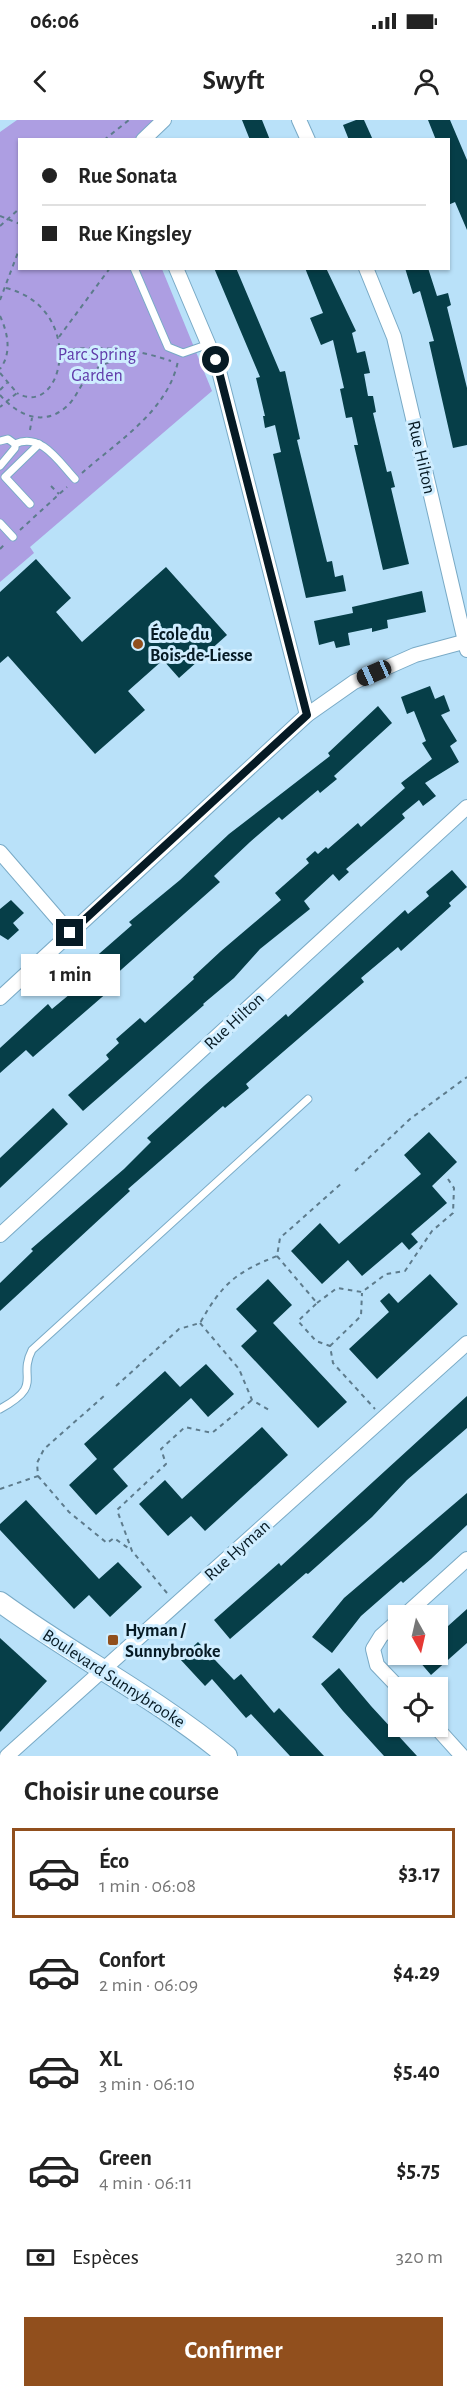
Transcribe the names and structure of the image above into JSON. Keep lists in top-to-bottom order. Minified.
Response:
{"streets":{"street":["Rue Hilton","Rue Hyman","Boulevard Sunnybrooke"]},"crossings":[["Rue Hyman","Boulevard Sunnybrooke"]],"parks":["Parc Spring Garden"],"places":{"other":["École du Bois-de-Liesse"],"transit":["Hyman / Sunnybrooke"]},"north":"bottom","page":{"status":"06:06","header":"Swyft","banner":["Rue Sonata","Rue Kingsley"],"bubble":"1 min","heading":"Choisir une course","list":[{"name":"Éco","note":"1 min · 06:08","value":"$3.17"},{"name":"Confort","note":"2 min · 06:09","value":"$4.29"},{"name":"XL","note":"3 min · 06:10","value":"$5.40"},{"name":"Green","note":"4 min · 06:11","value":"$5.75"}],"pay":["Espèces","320 m"],"buttons":"Confirmer"}}
